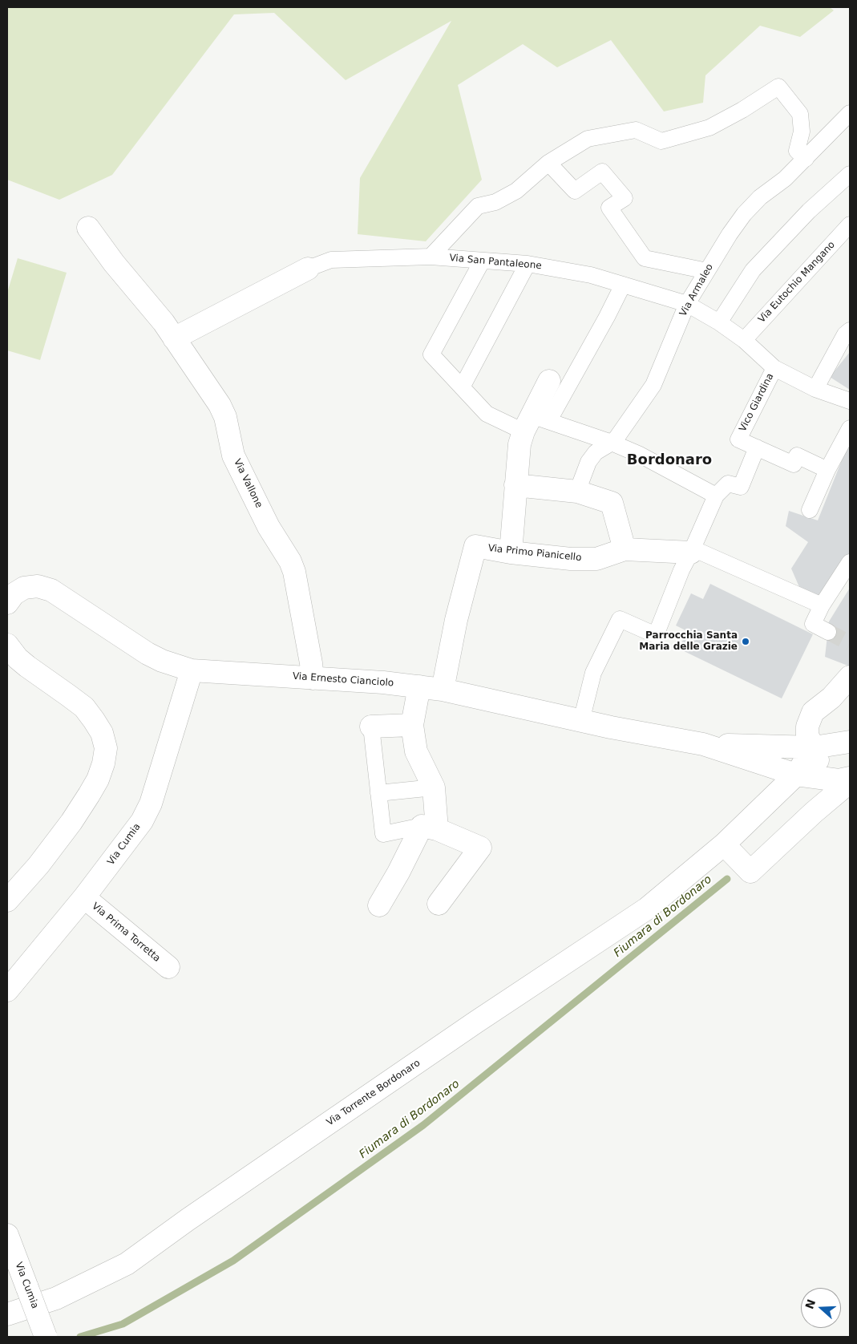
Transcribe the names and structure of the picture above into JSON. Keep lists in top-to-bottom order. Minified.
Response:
{"streets":{"street":["Via San Pantaleone","Via Eutochio Mangano","Via Armaleo","Vico Giardina","Via Vallone","Via Primo Pianicello","Via Ernesto Cianciolo","Via Cumia","Via Prima Torretta","Via Torrente Bordonaro"]},"crossings":[["Via San Pantaleone","Via Eutochio Mangano"],["Via San Pantaleone","Via Armaleo"],["Via San Pantaleone","Vico Giardina"],["Via San Pantaleone","Via Vallone"],["Via Vallone","Via Ernesto Cianciolo"],["Via Primo Pianicello","Via Ernesto Cianciolo"],["Via Ernesto Cianciolo","Via Cumia"],["Via Cumia","Via Prima Torretta"]],"districts":["Bordonaro"],"water":["Fiumara di Bordonaro"],"places":["Parrocchia Santa Maria delle Grazie"],"north":"left"}
